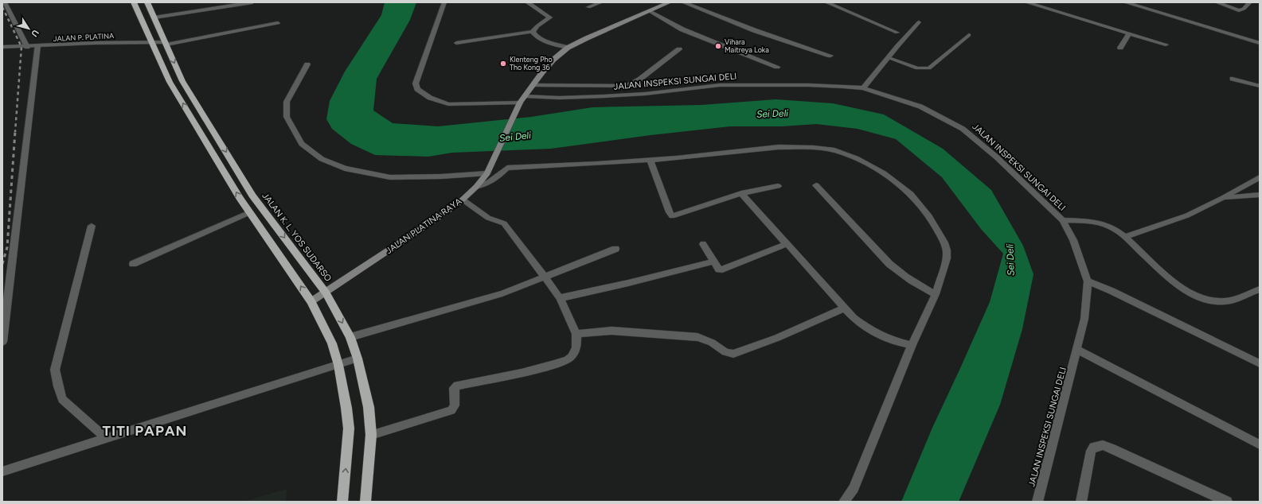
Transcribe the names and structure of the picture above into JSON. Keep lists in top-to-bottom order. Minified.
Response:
{"streets":{"highway":["JALAN K. L. YOS SUDARSO"],"main road":["JALAN PLATINA RAYA"],"street":["JALAN P. PLATINA","JALAN INSPEKSI SUNGAI DELI"]},"crossings":[["JALAN P. PLATINA","JALAN K. L. YOS SUDARSO"],["JALAN INSPEKSI SUNGAI DELI","JALAN PLATINA RAYA"],["JALAN PLATINA RAYA","JALAN K. L. YOS SUDARSO"]],"districts":["TITI PAPAN"],"water":["Sei Deli"],"places":["Vihara Maitreya Loka","Klenteng Pho Tho Kong 36"],"north":"bottom right"}
